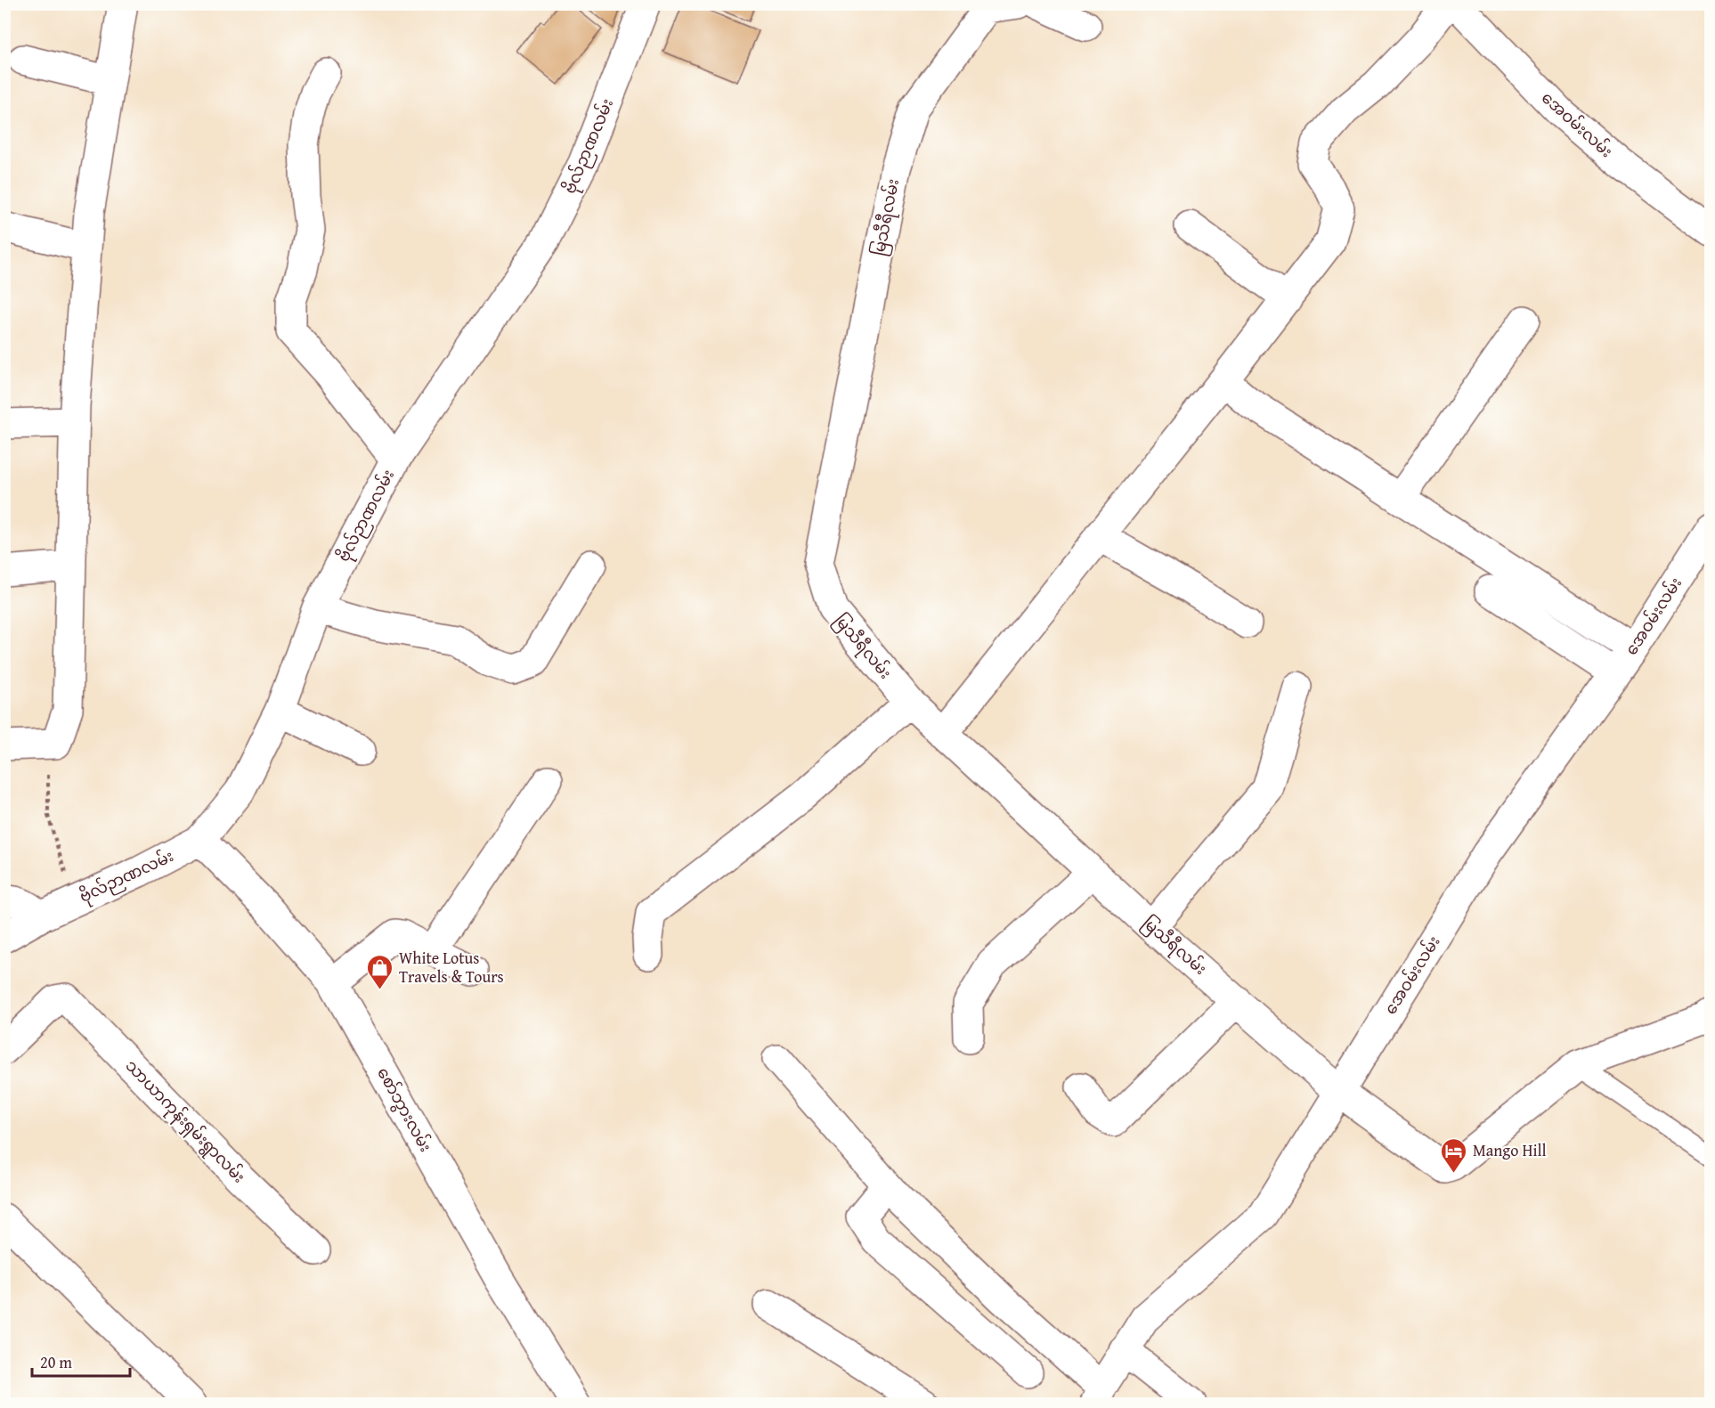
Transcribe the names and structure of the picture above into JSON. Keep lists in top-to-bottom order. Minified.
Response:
{"streets":{"street":["အေဝမ်းလမ်း","ဗိုလ်ဉာဏလမ်း","မြသီရီလမ်း","စော်ဘွားလမ်း","သာယာကုန်းရှမ်းရွာလမ်း"]},"crossings":[["အေဝမ်းလမ်း","မြသီရီလမ်း"],["ဗိုလ်ဉာဏလမ်း","စော်ဘွားလမ်း"]],"places":{"shop":["White Lotus Travels & Tours"],"hotel":["Mango Hill"]},"scale_bar":"20 m"}
